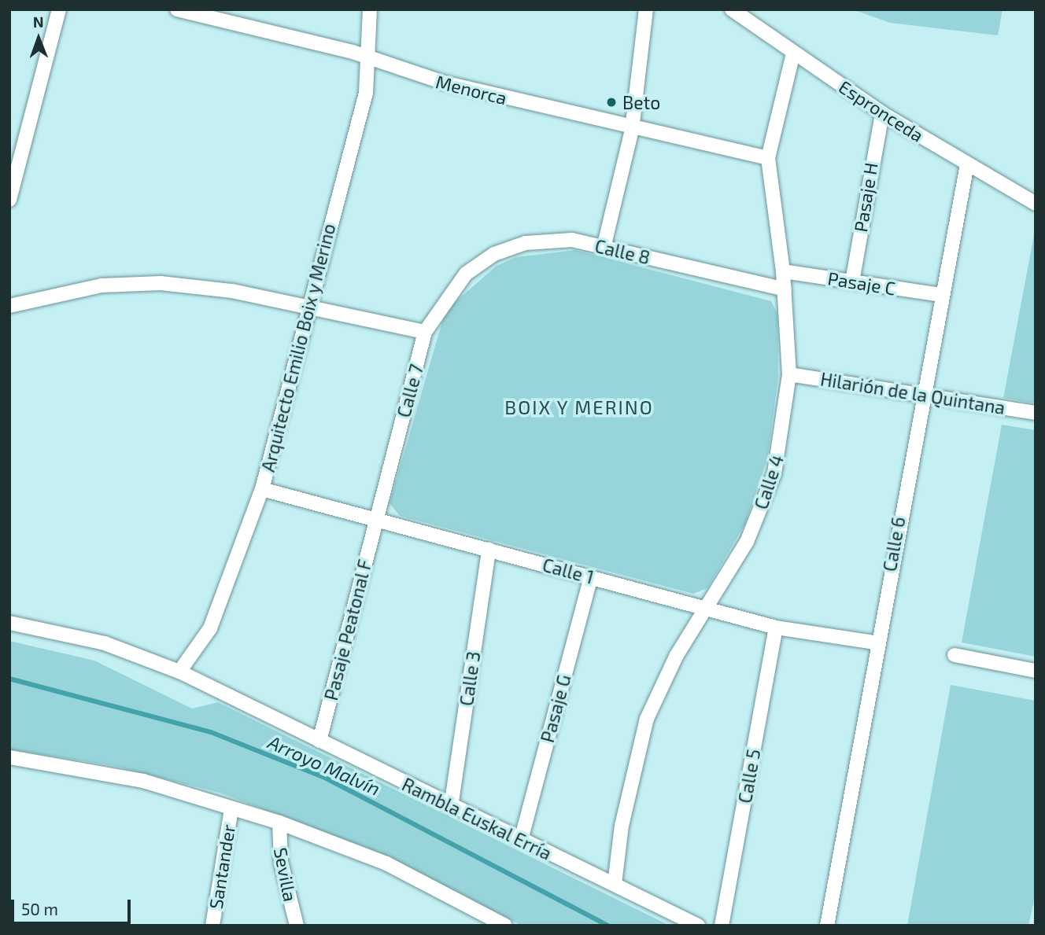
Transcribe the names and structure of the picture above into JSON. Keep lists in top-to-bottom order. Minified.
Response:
{"streets":{"street":["Menorca","Espronceda","Pasaje H","Calle 8","Pasaje C","Arquitecto Emilio Boix y Merino","Calle 7","Hilarión de la Quintana","Calle 4","Calle 6","Calle 1","Pasaje Peatonal F","Calle 3","Pasaje G","Calle 5","Rambla Euskal Erría","Santander","Sevilla"]},"crossings":[["Menorca","Arquitecto Emilio Boix y Merino"],["Menorca","Calle 4"],["Espronceda","Pasaje H"],["Espronceda","Calle 4"],["Espronceda","Calle 6"],["Pasaje H","Pasaje C"],["Calle 8","Calle 7"],["Calle 8","Calle 4"],["Pasaje C","Calle 4"],["Pasaje C","Calle 6"],["Arquitecto Emilio Boix y Merino","Calle 1"],["Arquitecto Emilio Boix y Merino","Rambla Euskal Erría"],["Calle 7","Calle 1"],["Calle 7","Pasaje Peatonal F"],["Hilarión de la Quintana","Calle 4"],["Hilarión de la Quintana","Calle 6"],["Calle 4","Calle 1"],["Calle 4","Rambla Euskal Erría"],["Calle 6","Calle 1"],["Calle 1","Pasaje Peatonal F"],["Calle 1","Calle 3"],["Calle 1","Pasaje G"],["Calle 1","Calle 5"],["Pasaje Peatonal F","Rambla Euskal Erría"],["Calle 3","Rambla Euskal Erría"],["Pasaje G","Rambla Euskal Erría"]],"districts":["BOIX Y MERINO"],"water":["Arroyo Malvín"],"places":["Beto"],"scale_bar":"50 m","north":"top"}
